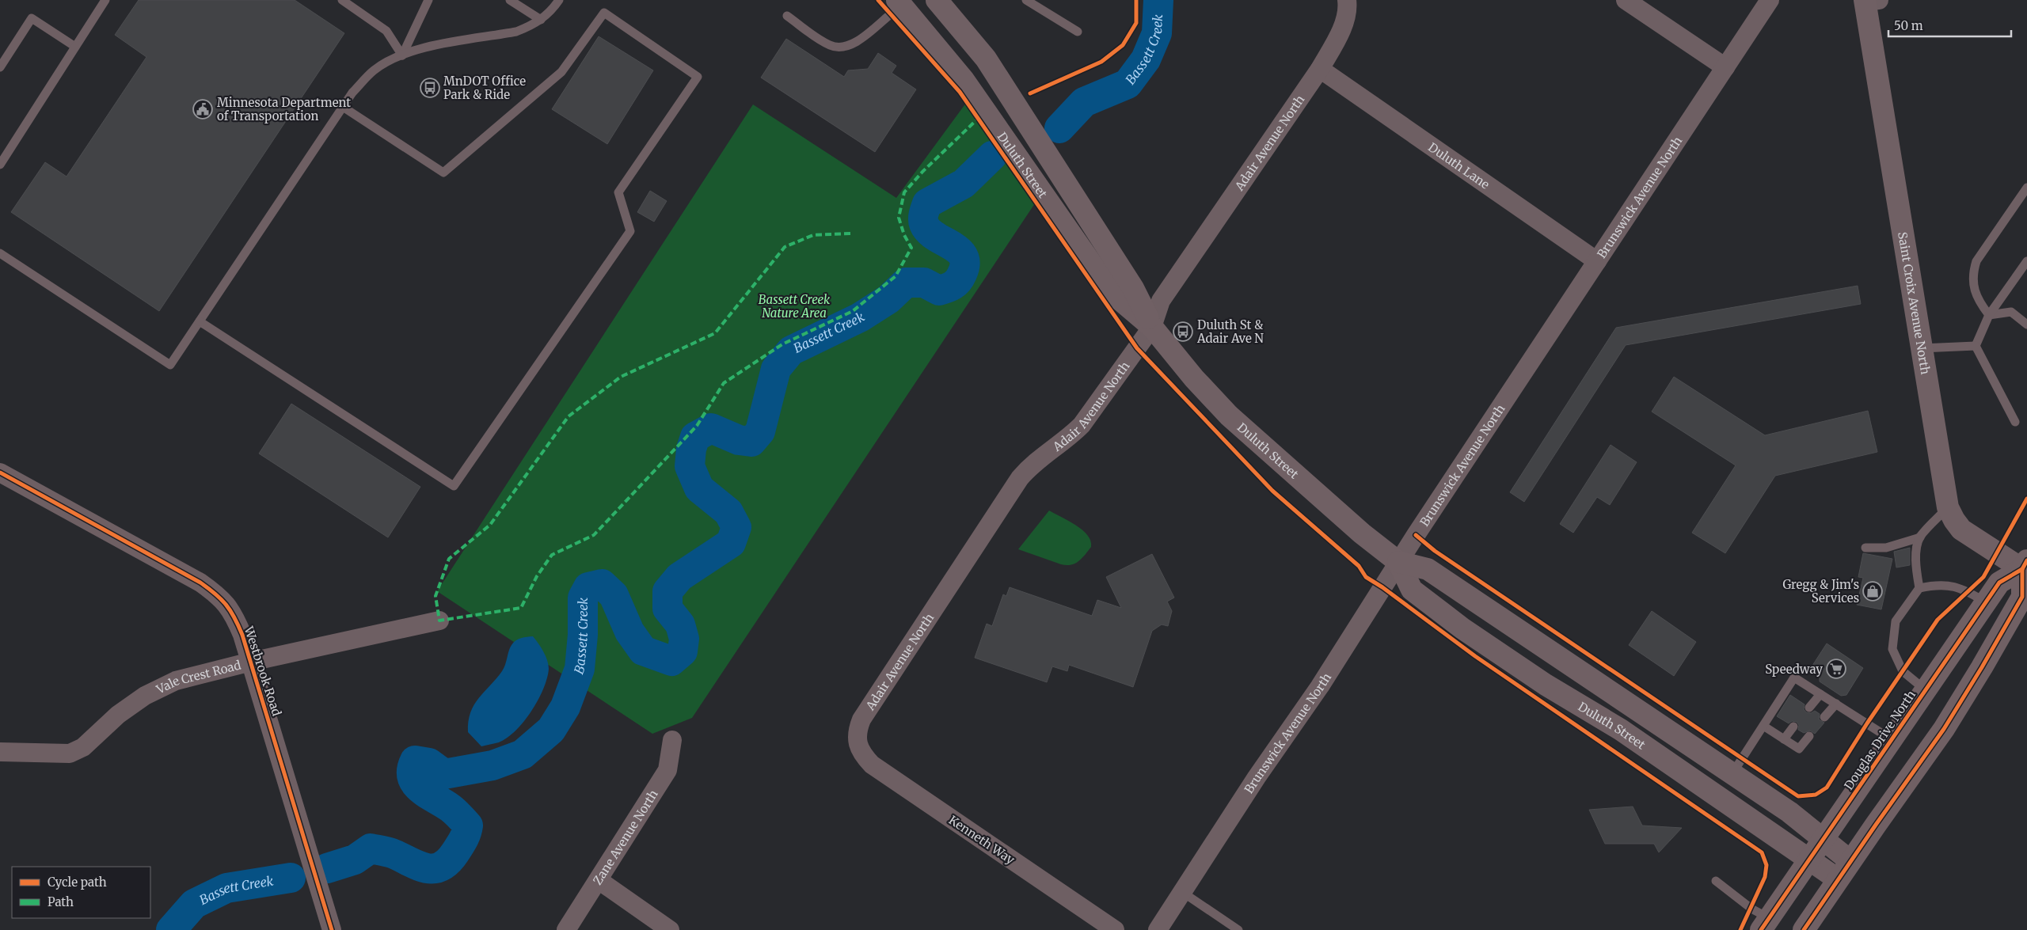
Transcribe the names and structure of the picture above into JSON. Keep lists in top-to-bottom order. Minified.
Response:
{"streets":{"street":["Adair Avenue North","Duluth Street","Duluth Lane","Brunswick Avenue North","Saint Croix Avenue North","Westbrook Road","Vale Crest Road","Douglas Drive North","Zane Avenue North","Kenneth Way"]},"crossings":[["Adair Avenue North","Duluth Street"],["Adair Avenue North","Duluth Lane"],["Adair Avenue North","Kenneth Way"],["Duluth Street","Brunswick Avenue North"],["Duluth Street","Douglas Drive North"],["Duluth Lane","Brunswick Avenue North"],["Saint Croix Avenue North","Douglas Drive North"],["Westbrook Road","Vale Crest Road"]],"water":["Bassett Creek"],"parks":["Bassett Creek Nature Area"],"places":{"bus stop":["MnDOT Office Park & Ride","Duluth St & Adair Ave N"],"public building":["Minnesota Department of Transportation"],"shop":["Gregg & Jim's Services"],"supermarket":["Speedway"]},"legend":["Cycle path","Path"],"scale_bar":"50 m"}
